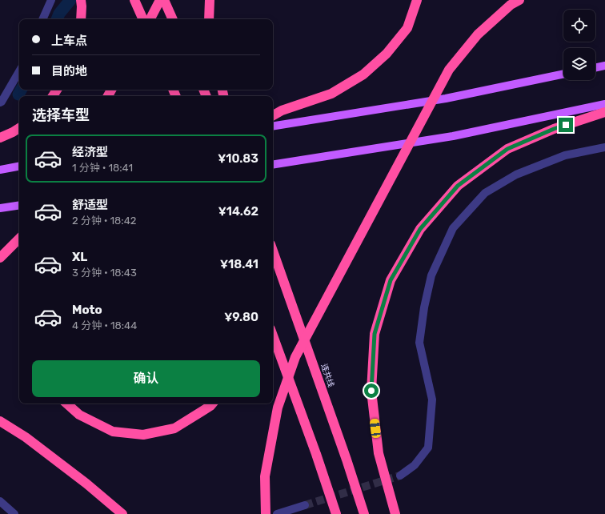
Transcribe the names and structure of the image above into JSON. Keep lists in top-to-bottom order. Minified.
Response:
{"streets":{"highway":["连共线"]},"page":{"banner":["上车点","目的地"],"heading":"选择车型","list":[{"name":"经济型","note":"1 分钟 · 18:41","value":"¥10.83"},{"name":"舒适型","note":"2 分钟 · 18:42","value":"¥14.62"},{"name":"XL","note":"3 分钟 · 18:43","value":"¥18.41"},{"name":"Moto","note":"4 分钟 · 18:44","value":"¥9.80"}],"buttons":"确认"}}
